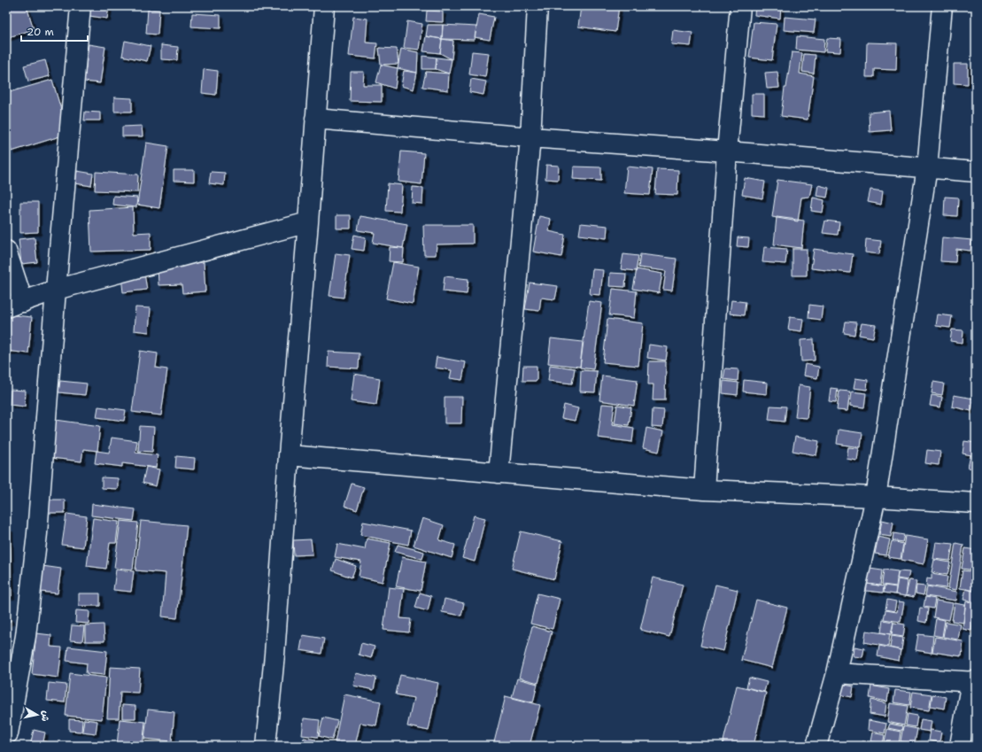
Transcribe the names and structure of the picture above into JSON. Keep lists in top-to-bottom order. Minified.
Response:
{"scale_bar":"20 m","north":"right"}
